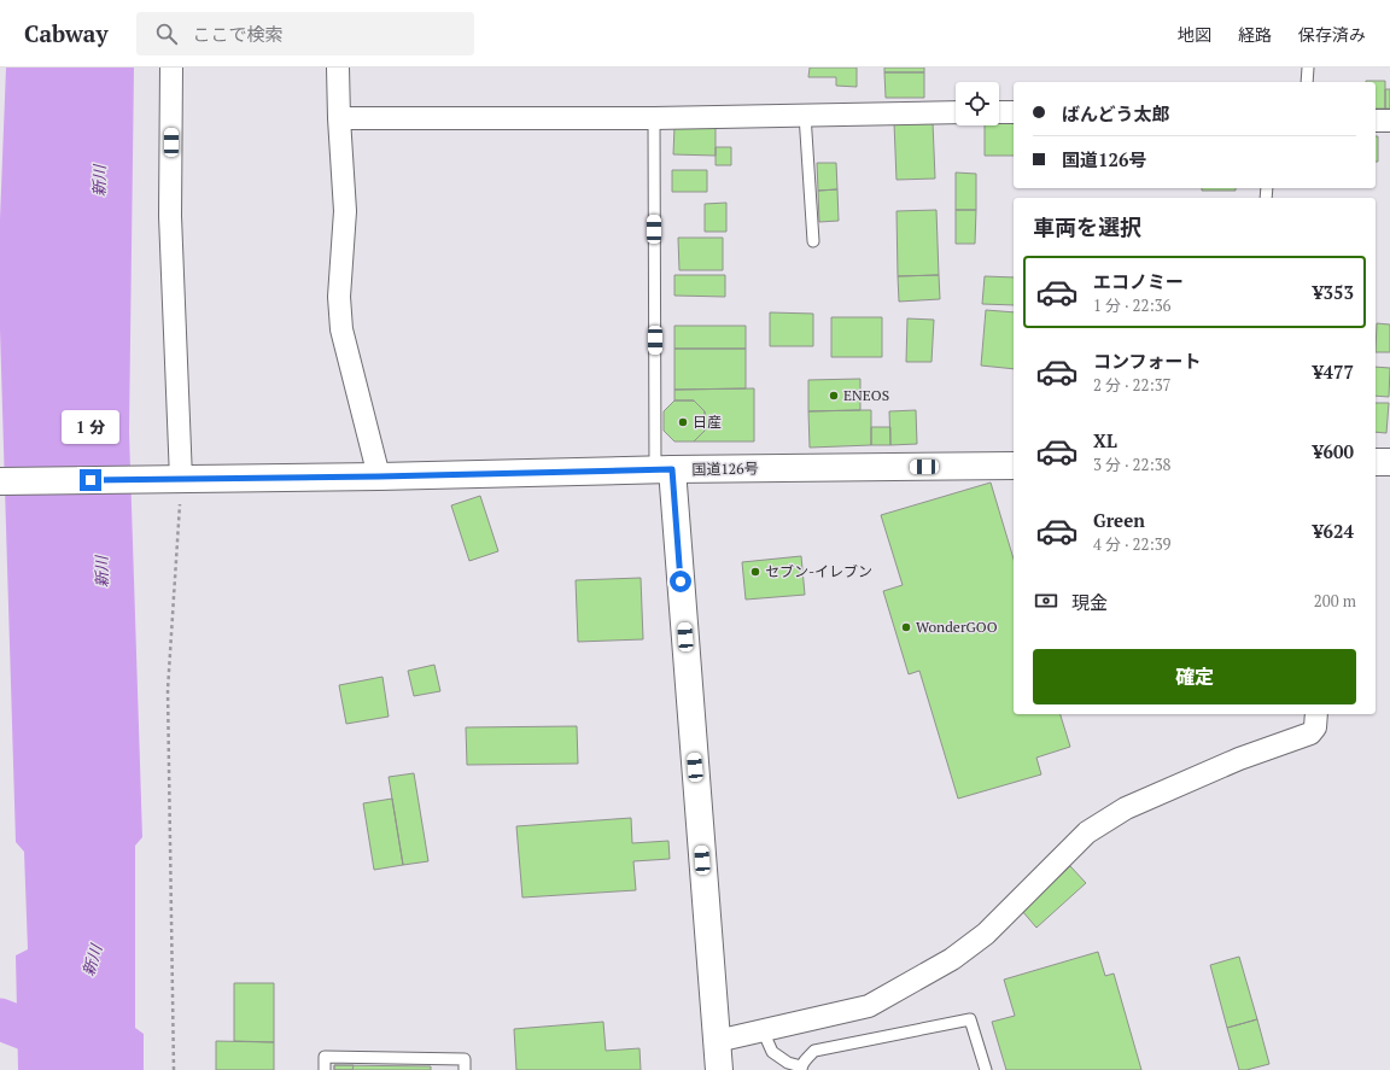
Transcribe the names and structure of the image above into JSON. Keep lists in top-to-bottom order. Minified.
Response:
{"streets":{"main road":["国道126号"]},"water":["新川"],"places":["ENEOS","日産","セブン-イレブン","WonderGOO"],"page":{"header":"Cabway","search":"ここで検索","nav":["地図","経路","保存済み"],"banner":["ばんどう太郎","国道126号"],"heading":"車両を選択","list":[{"name":"エコノミー","note":"1 分 · 22:36","value":"¥353"},{"name":"コンフォート","note":"2 分 · 22:37","value":"¥477"},{"name":"XL","note":"3 分 · 22:38","value":"¥600"},{"name":"Green","note":"4 分 · 22:39","value":"¥624"}],"bubble":"1 分","pay":["現金","200 m"],"buttons":"確定"}}
